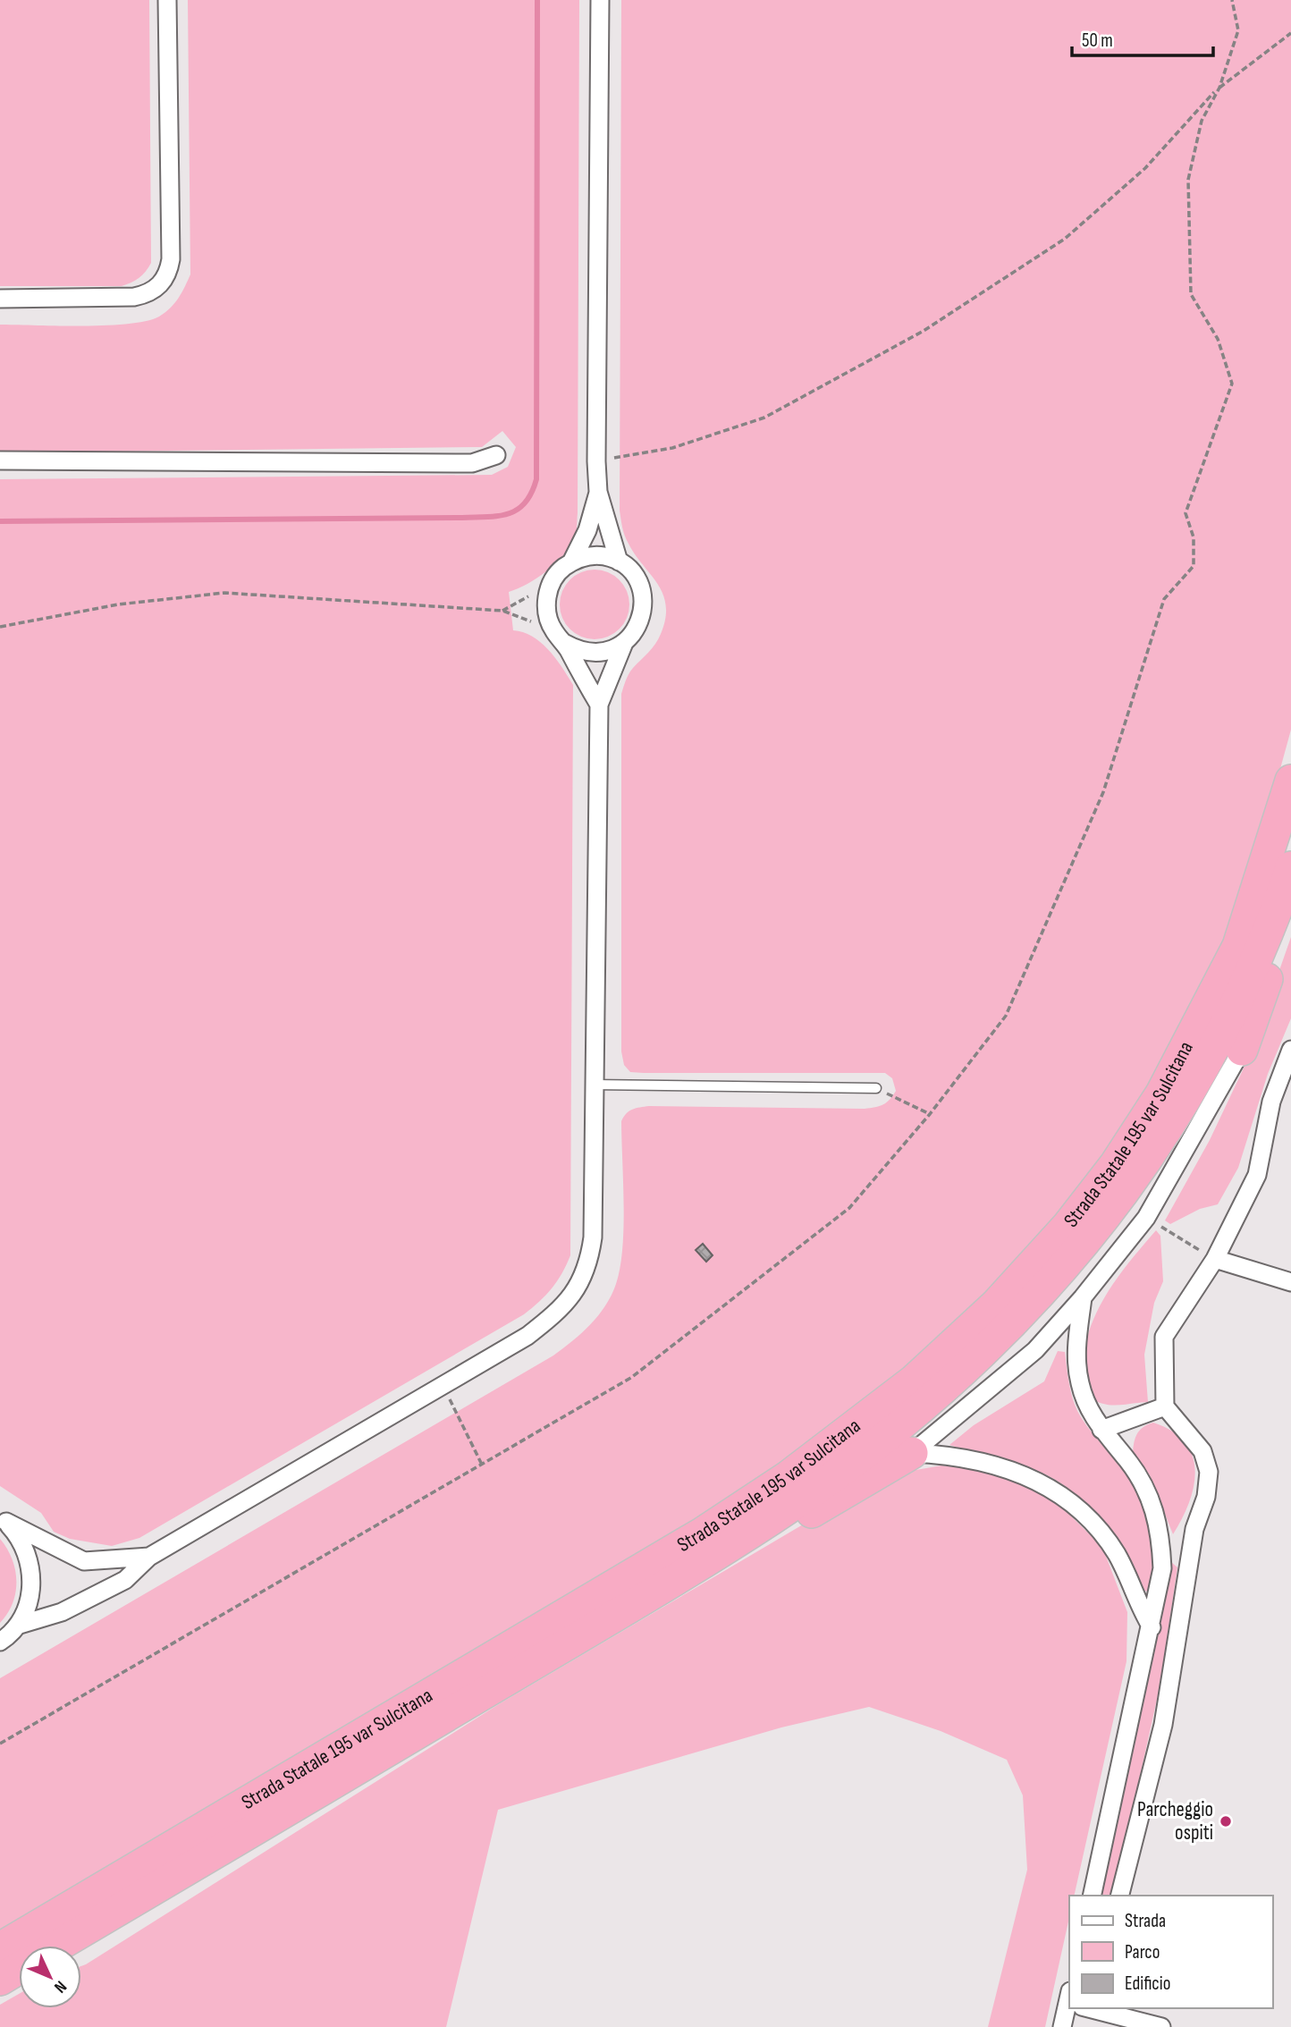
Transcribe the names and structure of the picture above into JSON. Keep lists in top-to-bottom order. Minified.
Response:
{"streets":{"highway":["Strada Statale 195 var Sulcitana"]},"places":["Parcheggio ospiti"],"legend":["Strada","Parco","Edificio"],"scale_bar":"50 m","north":"bottom right"}
